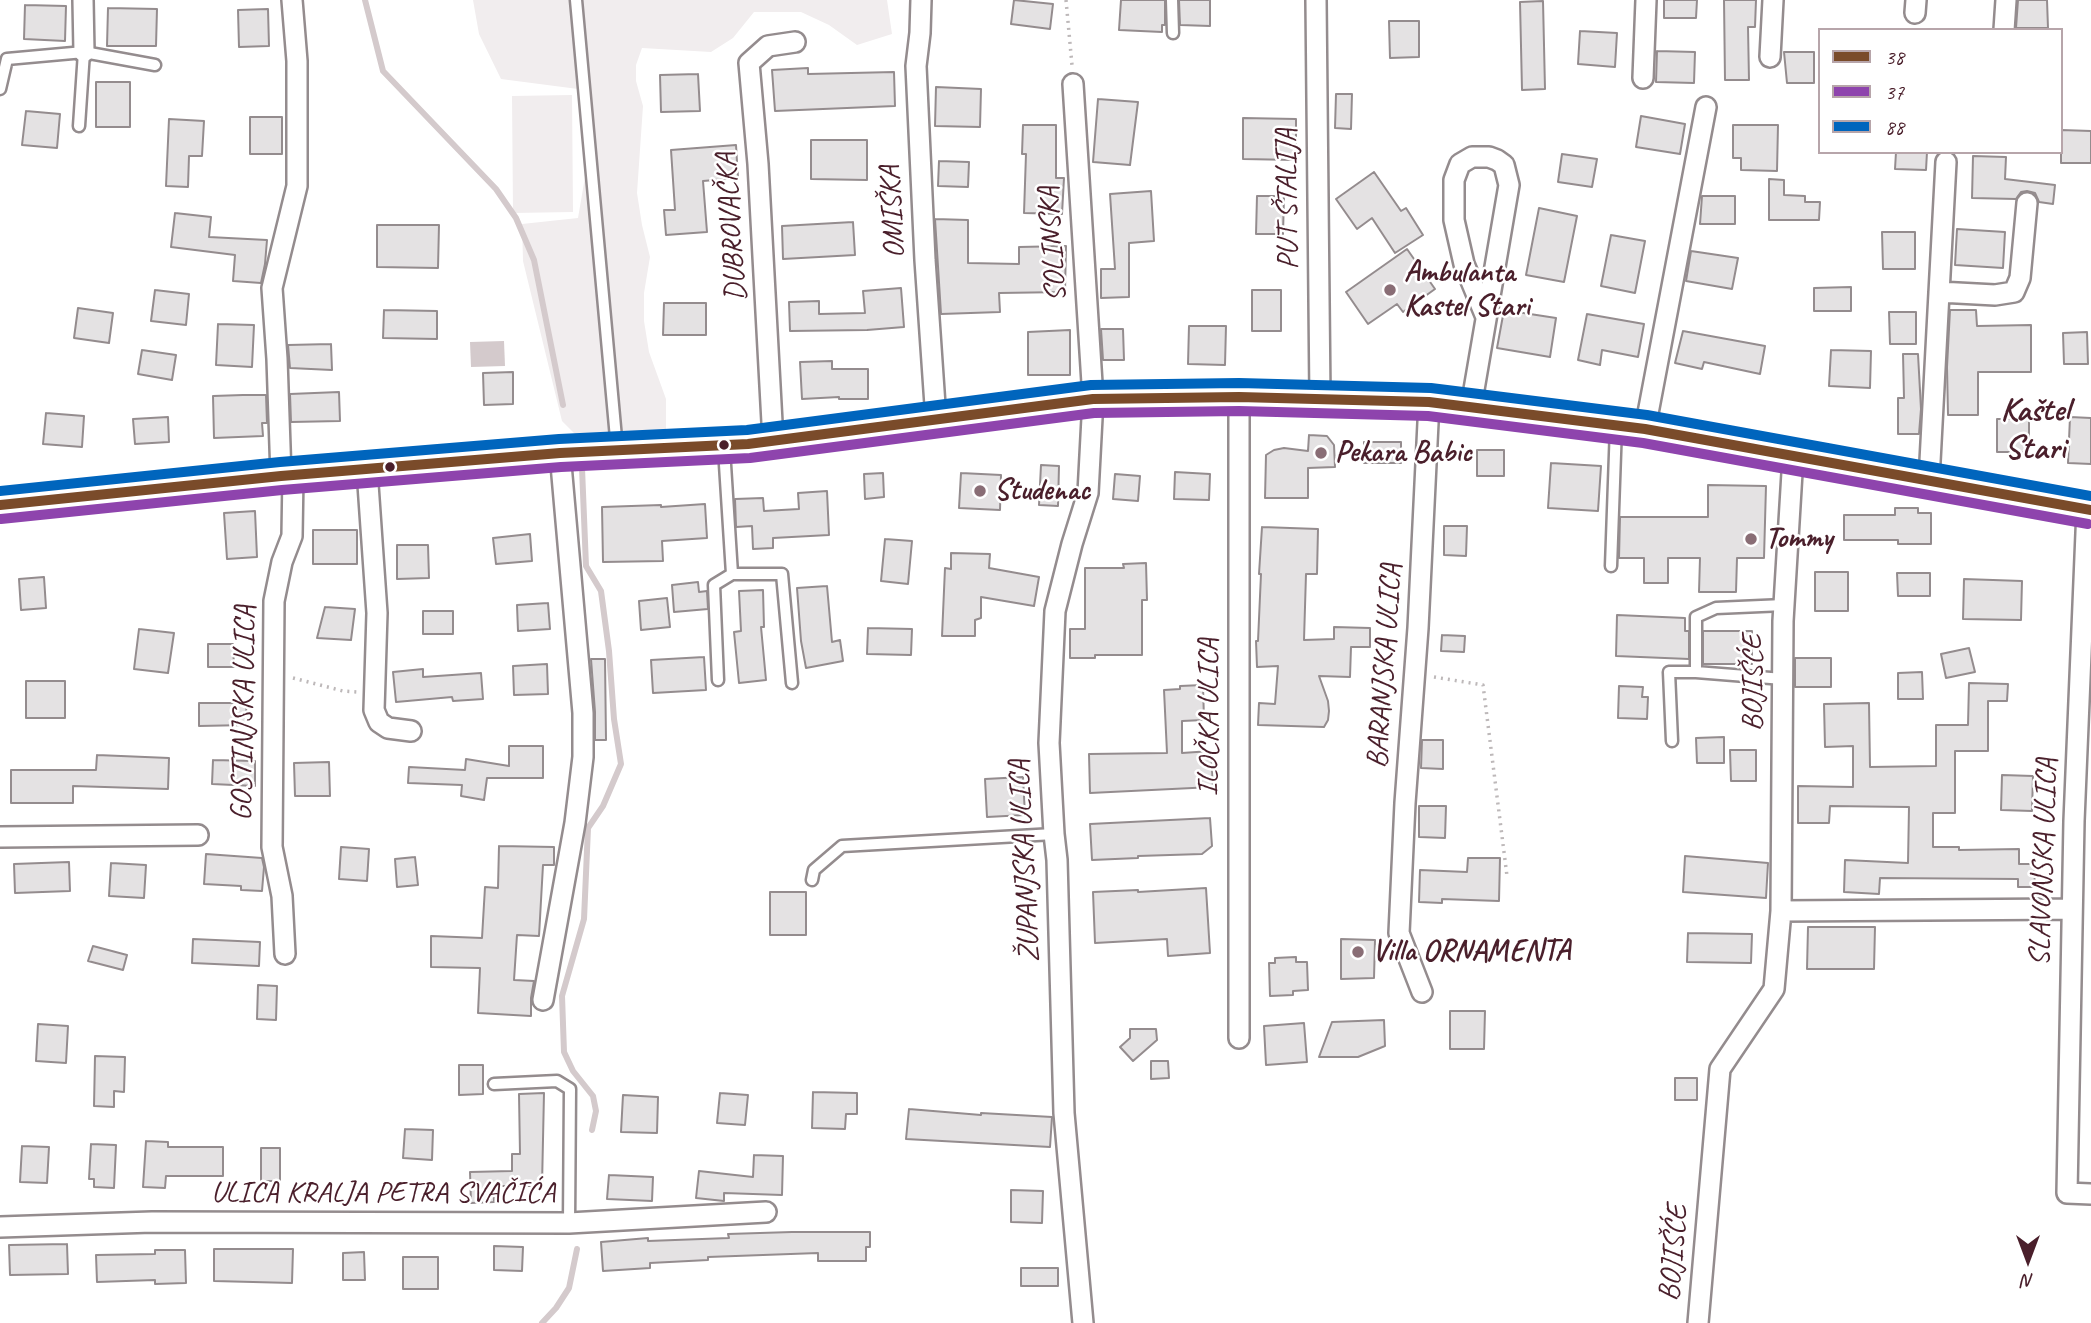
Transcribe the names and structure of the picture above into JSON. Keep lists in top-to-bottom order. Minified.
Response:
{"streets":{"street":["PUT ŠTALIJA","OMIŠKA","DUBROVAČKA","SOLINSKA","BARANJSKA ULICA","BOJIŠĆE","GOSTINJSKA ULICA","ILOČKA ULICA","ŽUPANJSKA ULICA","SLAVONSKA ULICA","ULICA KRALJA PETRA SVAČIĆA"]},"crossings":[["SOLINSKA","ŽUPANJSKA ULICA"]],"districts":["Kaštel Stari"],"places":["Ambulanta Kastel Stari","Pekara Babic","Studenac","Tommy","Villa ORNAMENTA"],"lines":["transit line 88","transit line 38","transit line 37"],"legend":["38","37","88"],"north":"bottom"}
